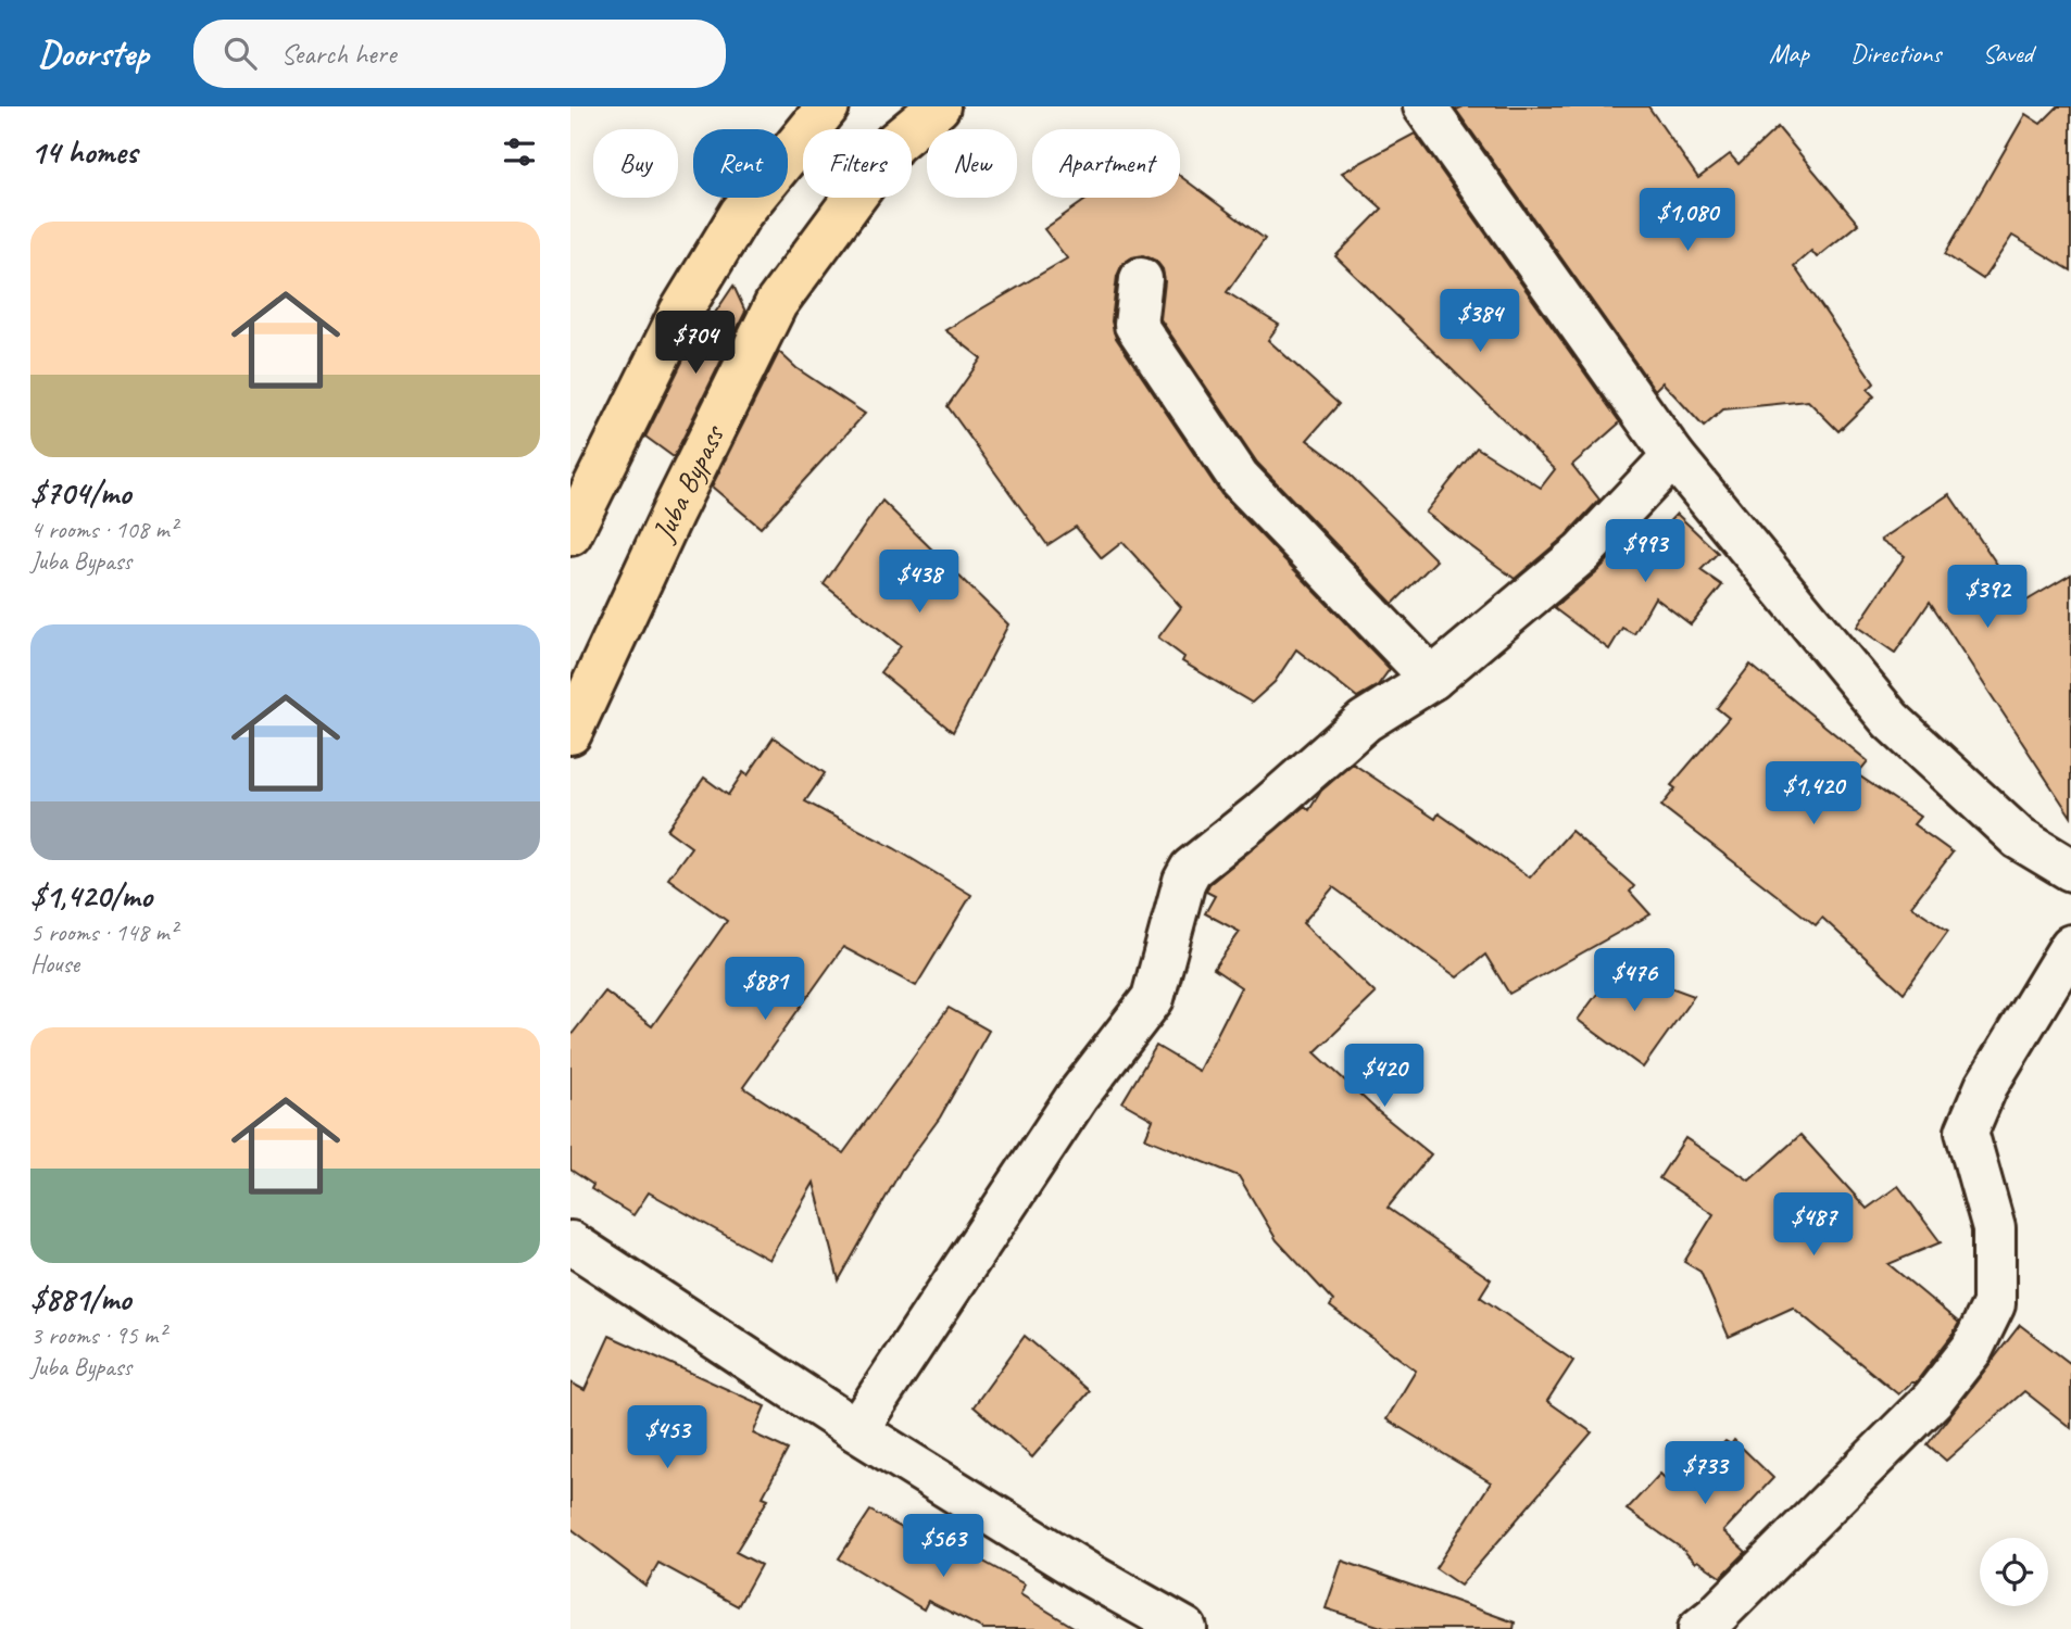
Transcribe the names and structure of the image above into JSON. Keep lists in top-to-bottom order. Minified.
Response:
{"streets":{"main road":["Juba Bypass"]},"page":{"header":"Doorstep","search":"Search here","nav":["Map","Directions","Saved"],"heading":"14 homes","chip":["Buy","Rent","Filters","New","Apartment"],"price":["$1,080","$384","$704","$993","$438","$392","$1,420","$476","$881","$420","$487","$453","$733","$563"],"list":[{"name":"$704/mo","note":"4 rooms · 108 m² · Juba Bypass"},{"name":"$1,420/mo","note":"5 rooms · 148 m² · House"},{"name":"$881/mo","note":"3 rooms · 95 m² · Juba Bypass"}]}}
